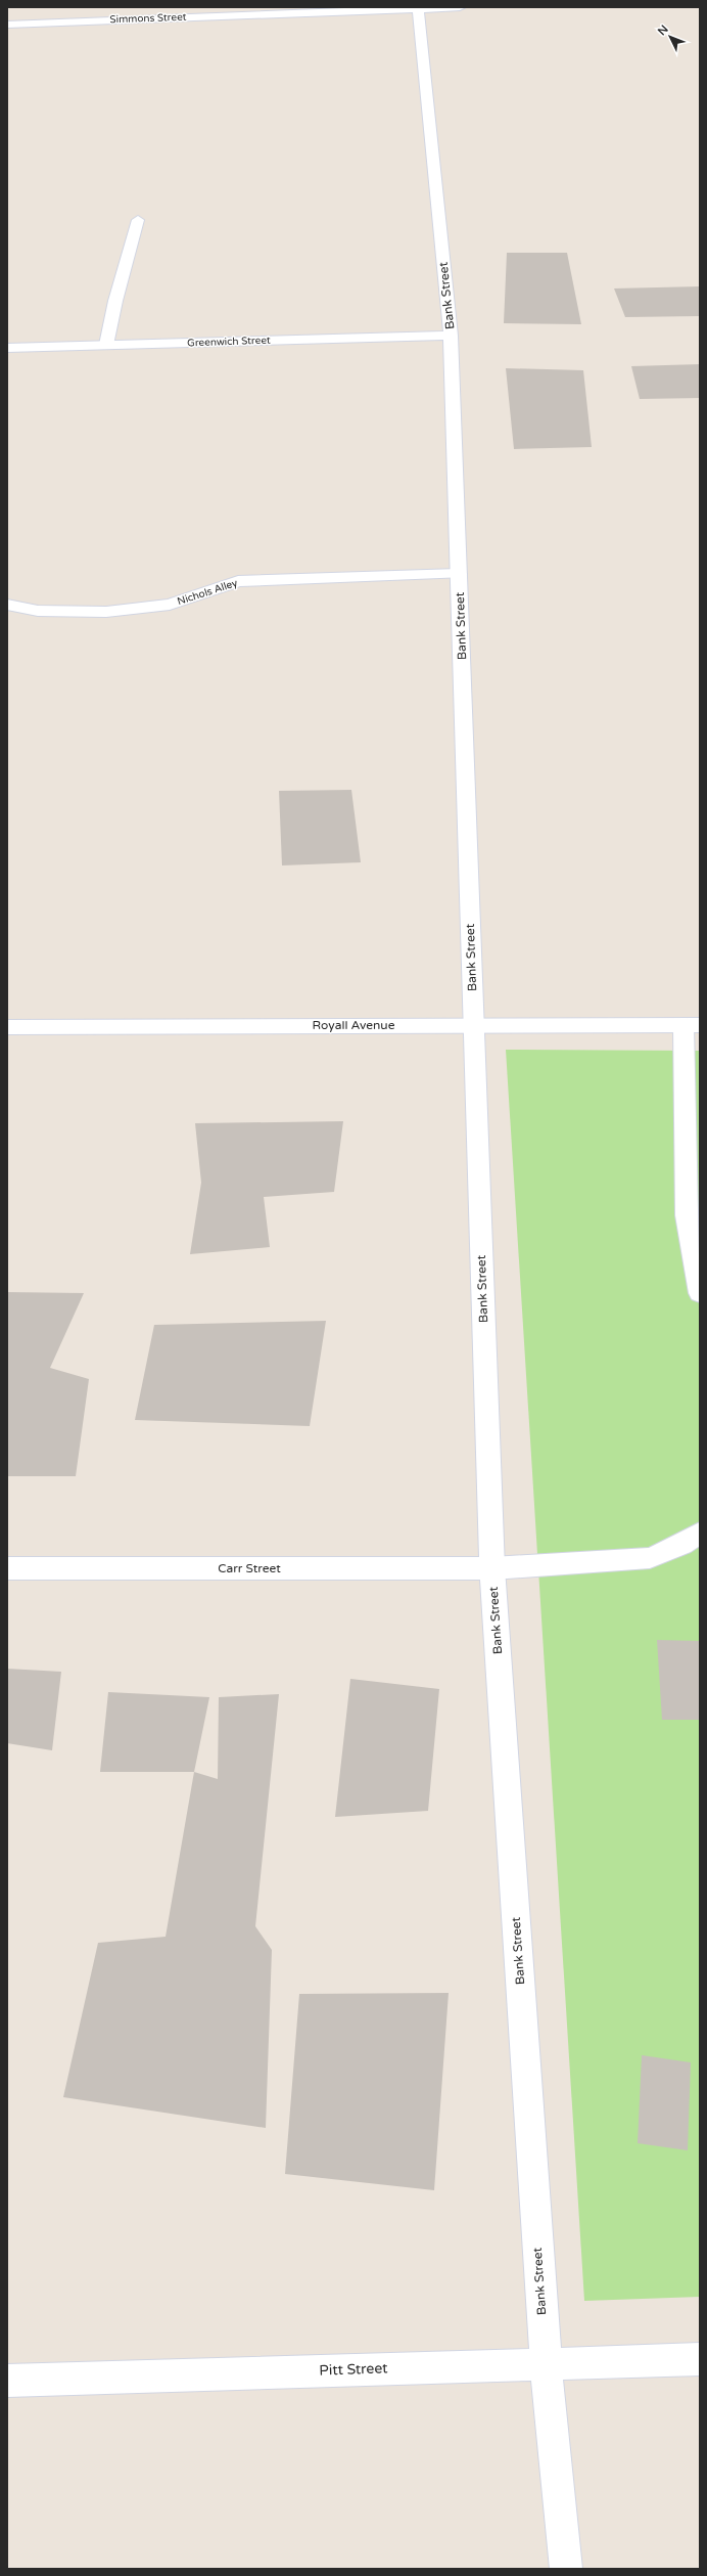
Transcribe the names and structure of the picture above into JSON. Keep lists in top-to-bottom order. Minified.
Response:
{"streets":{"street":["Simmons Street","Bank Street","Greenwich Street","Nichols Alley","Royall Avenue","Carr Street","Pitt Street"]},"crossings":[["Simmons Street","Bank Street"],["Bank Street","Greenwich Street"],["Bank Street","Nichols Alley"],["Bank Street","Royall Avenue"],["Bank Street","Carr Street"],["Bank Street","Pitt Street"]],"north":"top left"}
